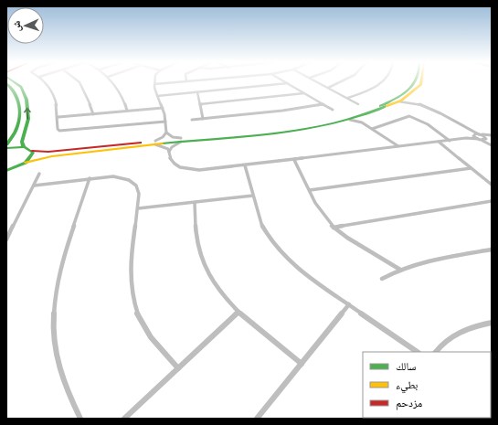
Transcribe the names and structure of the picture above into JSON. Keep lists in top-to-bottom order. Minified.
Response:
{"legend":["سالك","بطيء","مزدحم"],"north":"left"}
